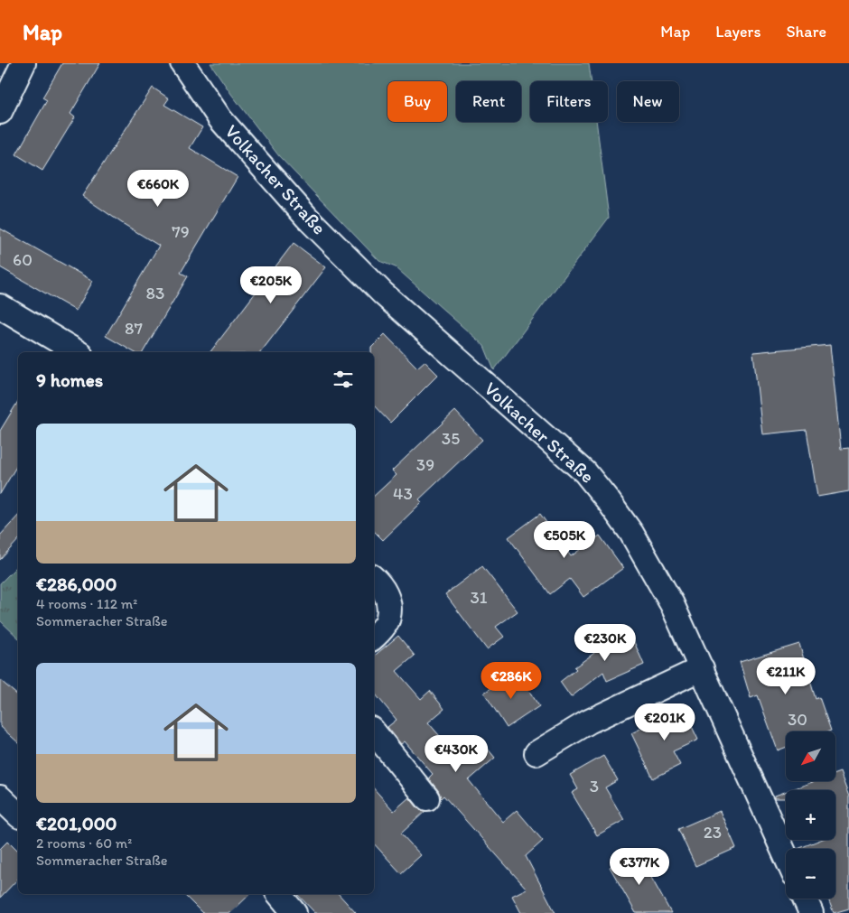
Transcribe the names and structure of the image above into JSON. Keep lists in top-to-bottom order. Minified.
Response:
{"streets":{"street":["Volkacher Straße"]},"house_numbers":["79","60","83","87","35","39","43","31","30","3","23"],"north":"bottom left","page":{"header":"Map","nav":["Map","Layers","Share"],"chip":["Buy","Rent","Filters","New"],"price":["€660K","€205K","€505K","€230K","€211K","€286K","€201K","€430K","€377K"],"heading":"9 homes","list":[{"name":"€286,000","note":"4 rooms · 112 m² · Sommeracher Straße"},{"name":"€201,000","note":"2 rooms · 60 m² · Sommeracher Straße"}],"map_buttons":["+","−"]}}
